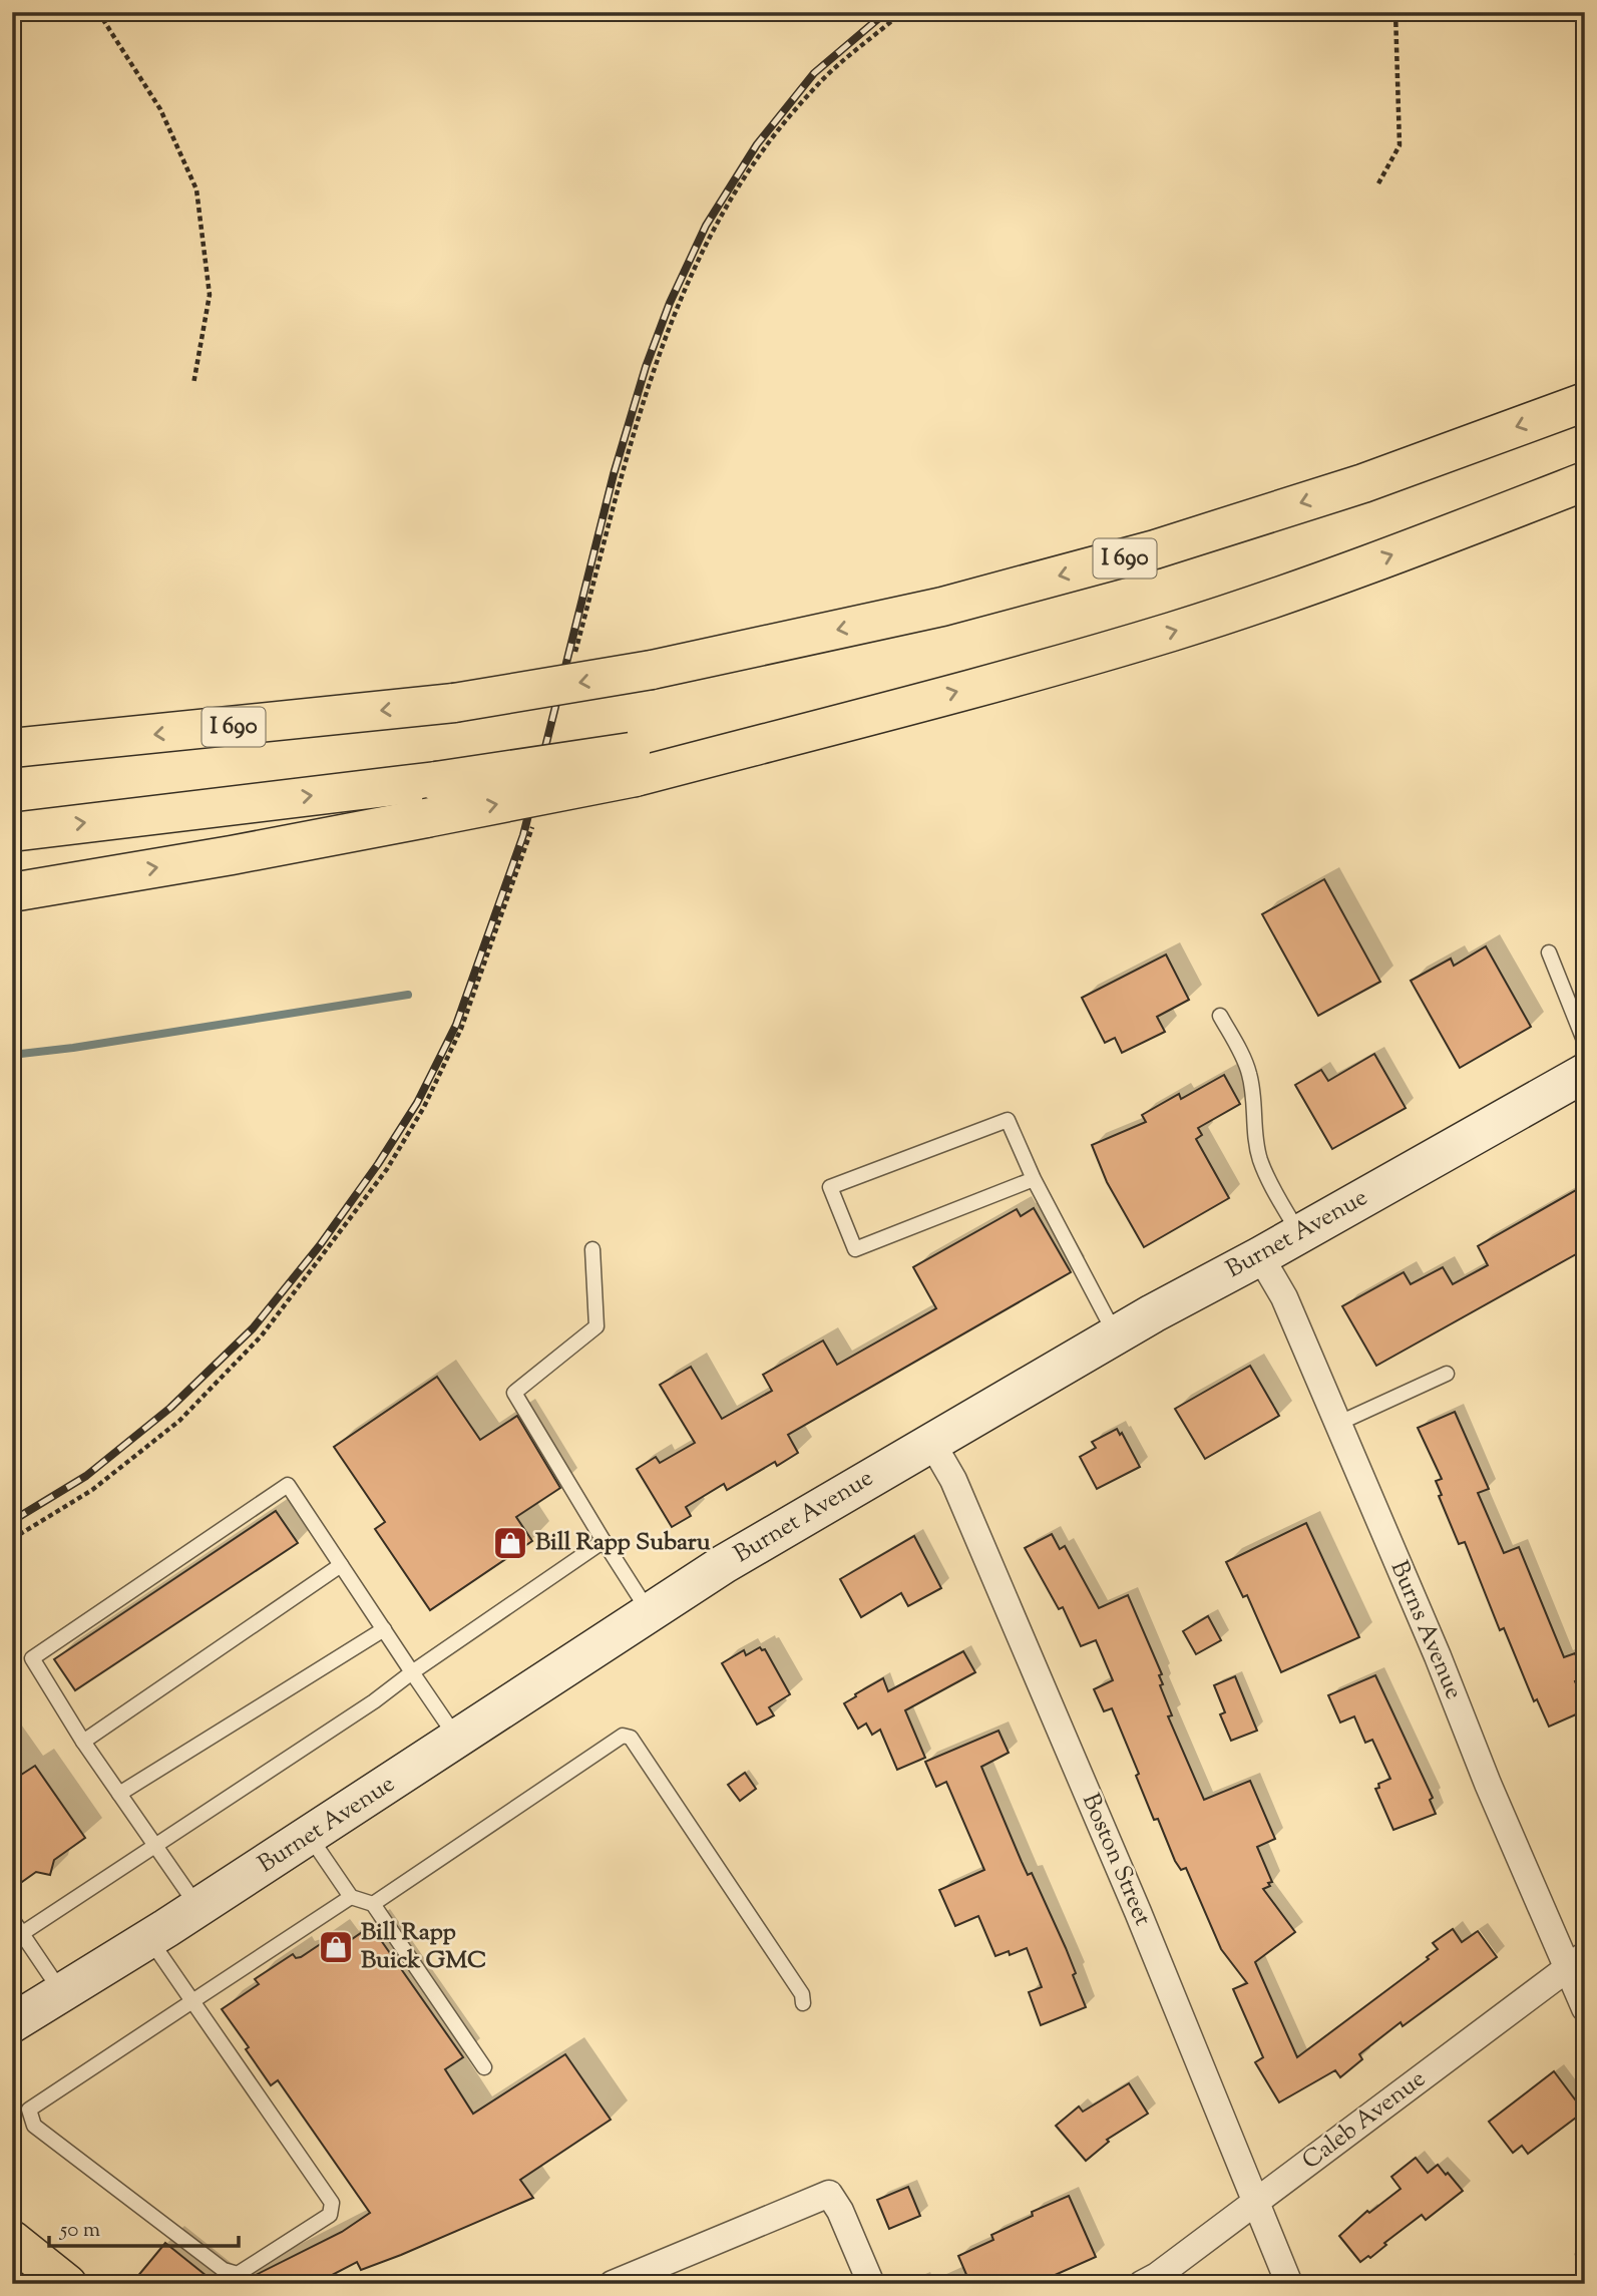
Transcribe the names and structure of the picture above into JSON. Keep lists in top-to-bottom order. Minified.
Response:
{"streets":{"main road":["I 690"],"street":["Burnet Avenue","Burns Avenue","Boston Street","Caleb Avenue"]},"crossings":[["Burnet Avenue","Burns Avenue"],["Burnet Avenue","Boston Street"],["Burns Avenue","Caleb Avenue"],["Boston Street","Caleb Avenue"]],"places":{"shop":["Bill Rapp Subaru","Bill Rapp Buick GMC"]},"scale_bar":"50 m"}
